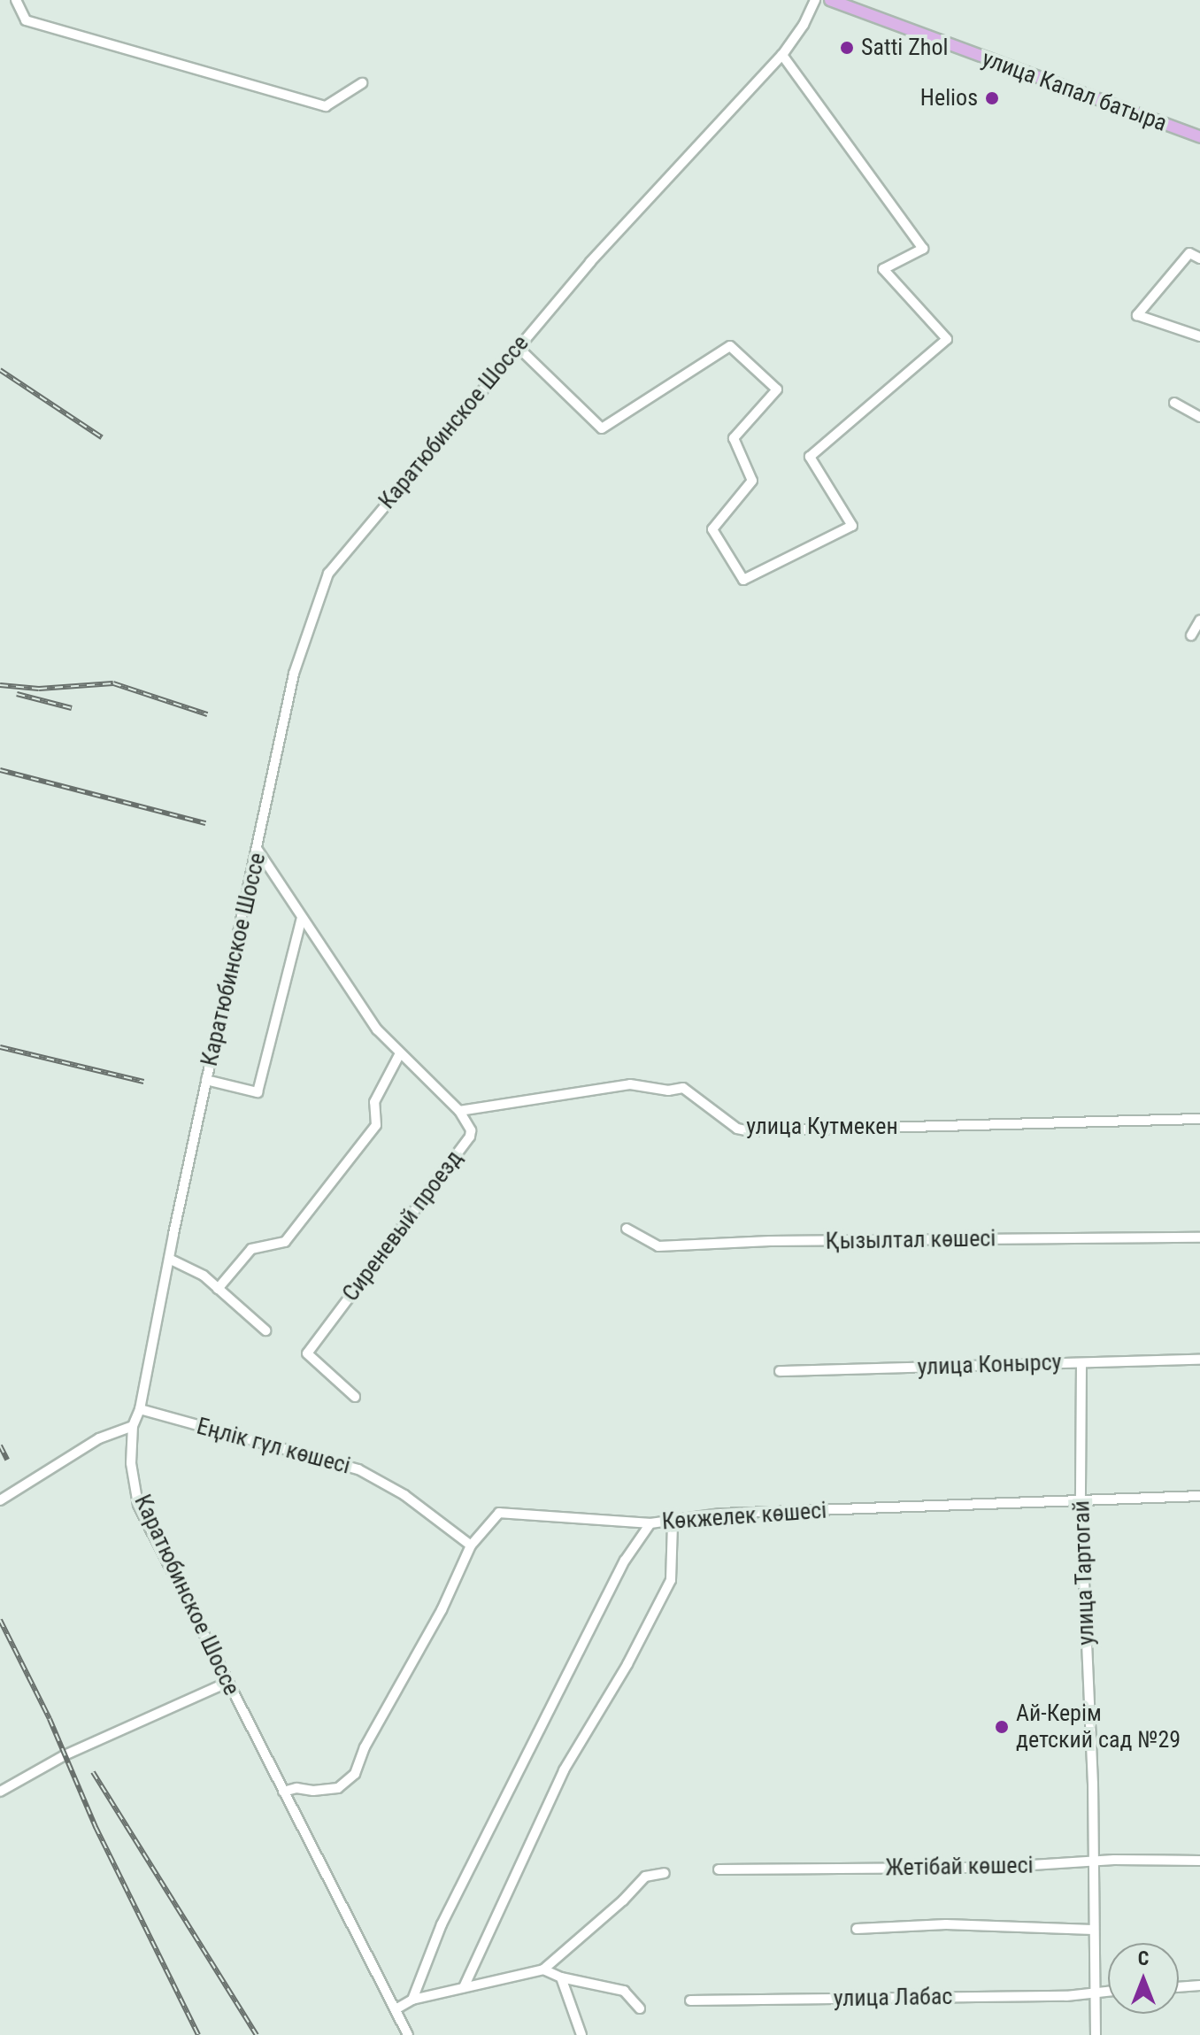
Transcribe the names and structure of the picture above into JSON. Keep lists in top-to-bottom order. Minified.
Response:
{"streets":{"main road":["улица Капал батыра"],"street":["Каратюбинское Шоссе","улица Кутмекен","Сиреневый проезд","Қызылтал көшесі","улица Конырсу","Еңлік гүл көшесі","Көкжелек көшесі","улица Тартогай","Жетібай көшесі","улица Лабас"]},"crossings":[["Каратюбинское Шоссе","Еңлік гүл көшесі"],["улица Кутмекен","Сиреневый проезд"],["улица Конырсу","улица Тартогай"],["Көкжелек көшесі","улица Тартогай"],["улица Тартогай","Жетібай көшесі"],["улица Тартогай","улица Лабас"]],"places":["Satti Zhol","Helios","Ай-Керім детский сад №29"],"north":"top"}
